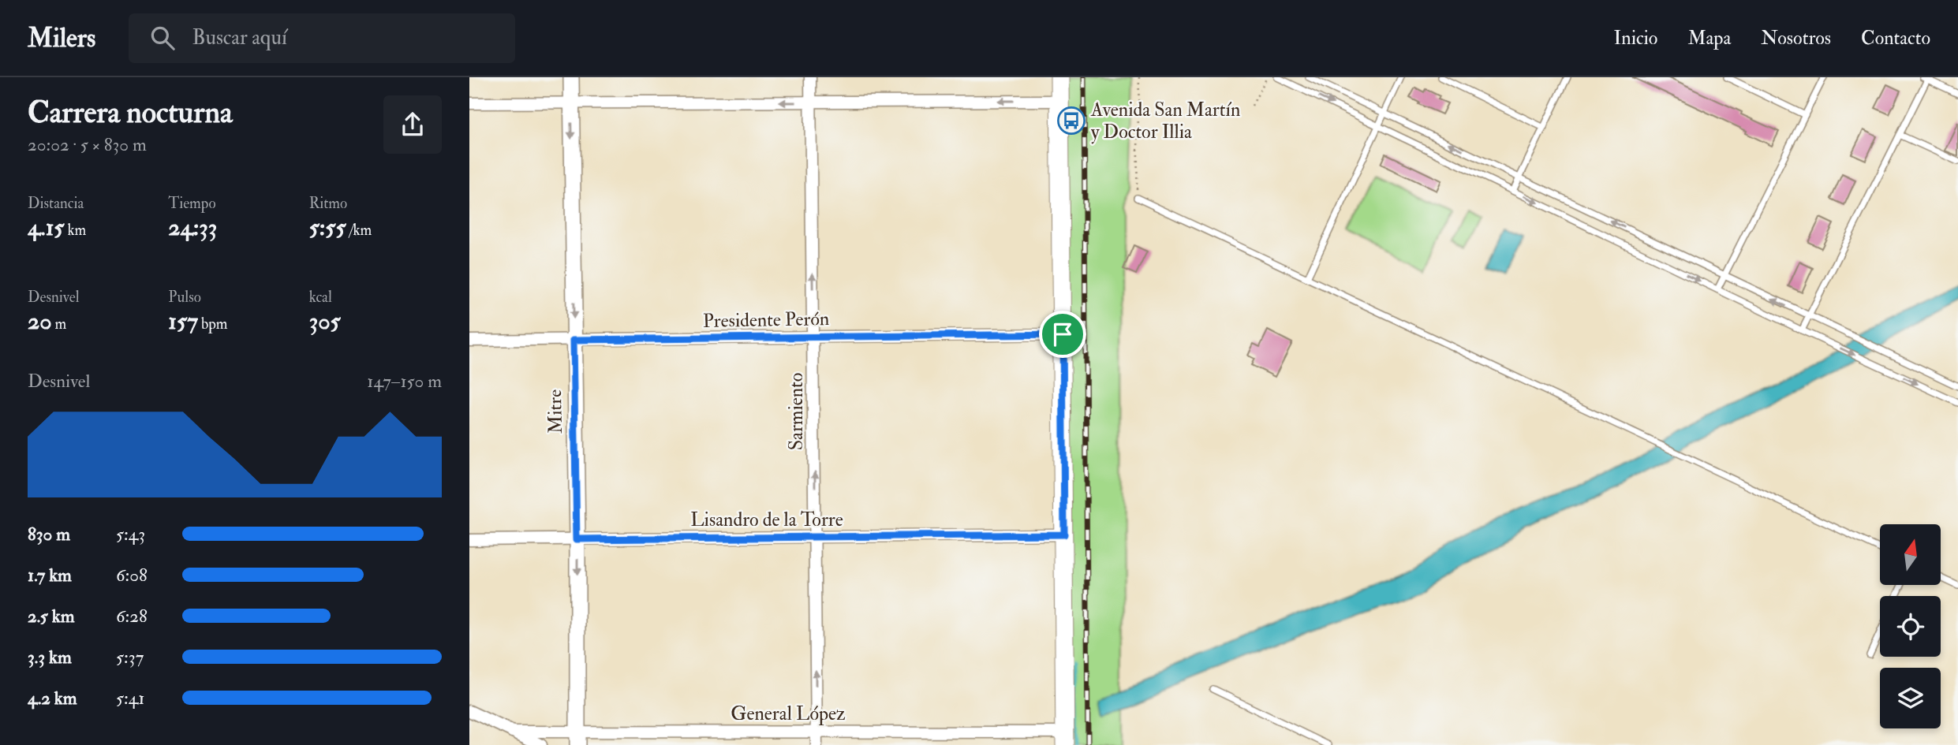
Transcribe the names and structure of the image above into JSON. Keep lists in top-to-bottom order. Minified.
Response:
{"streets":{"street":["Presidente Perón","Mitre","Sarmiento","Lisandro de la Torre","General López"]},"crossings":[["Presidente Perón","Mitre"],["Presidente Perón","Sarmiento"],["Mitre","Lisandro de la Torre"],["Mitre","General López"],["Sarmiento","Lisandro de la Torre"],["Sarmiento","General López"]],"one_way":["Mitre","Sarmiento"],"places":{"bus stop":["Avenida San Martín y Doctor Illia"]},"north":"top","page":{"header":"Milers","search":"Buscar aquí","nav":["Inicio","Mapa","Nosotros","Contacto"],"heading":["Carrera nocturna","20:02 · 5 × 830 m"],"stats":[["Distancia","4.15 km"],["Tiempo","24:33"],["Ritmo","5:55 /km"],["Desnivel","20 m"],["Pulso","157 bpm"],["kcal","305"]],"chart":["Desnivel","147–150 m"],"list":[{"name":"830 m","note":"5:43"},{"name":"1.7 km","note":"6:08"},{"name":"2.5 km","note":"6:28"},{"name":"3.3 km","note":"5:37"},{"name":"4.2 km","note":"5:41"}]}}
